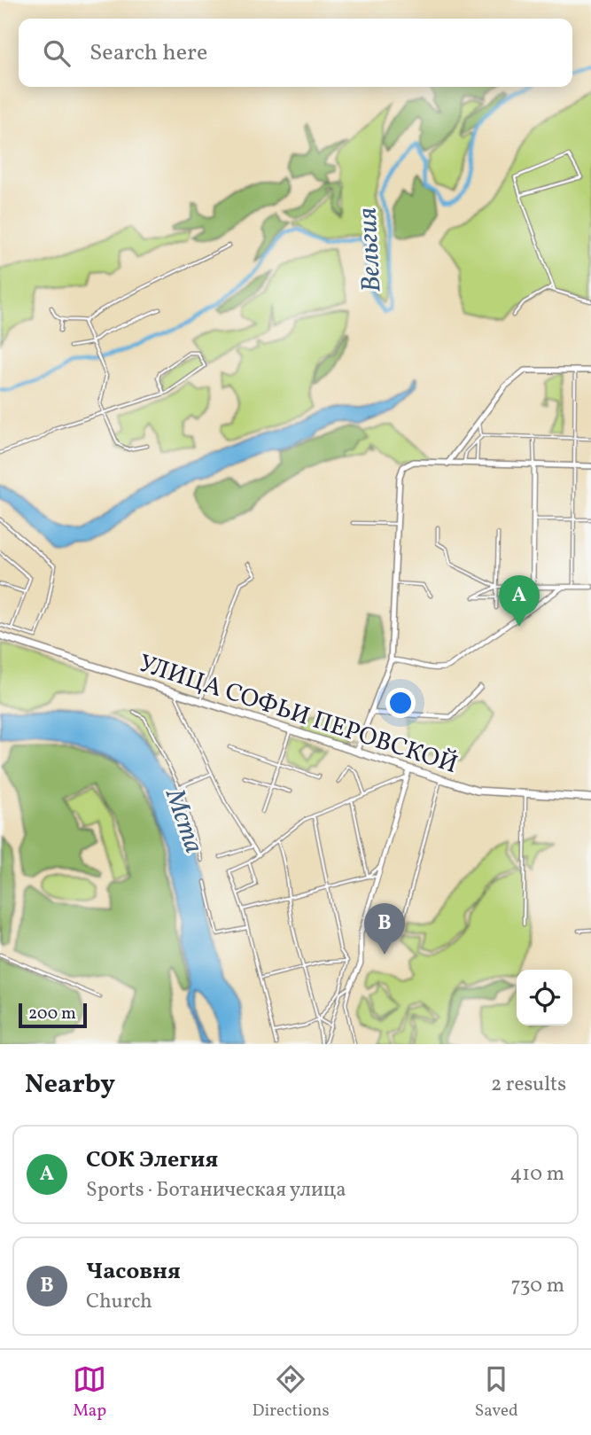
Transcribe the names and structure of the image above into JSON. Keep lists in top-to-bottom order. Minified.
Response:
{"streets":{"main road":["УЛИЦА СОФЬИ ПЕРОВСКОЙ"]},"water":["Вельгия","Мста"],"scale_bar":"200 m","page":{"search":"Search here","pins":["A","B"],"scale":"200 m","heading":["Nearby","2 results"],"list":[{"mark":"A","name":"СОК Элегия","note":"Sports · Ботаническая улица","value":"410 m"},{"mark":"B","name":"Часовня","note":"Church","value":"730 m"}],"nav":["Map","Directions","Saved"]}}
